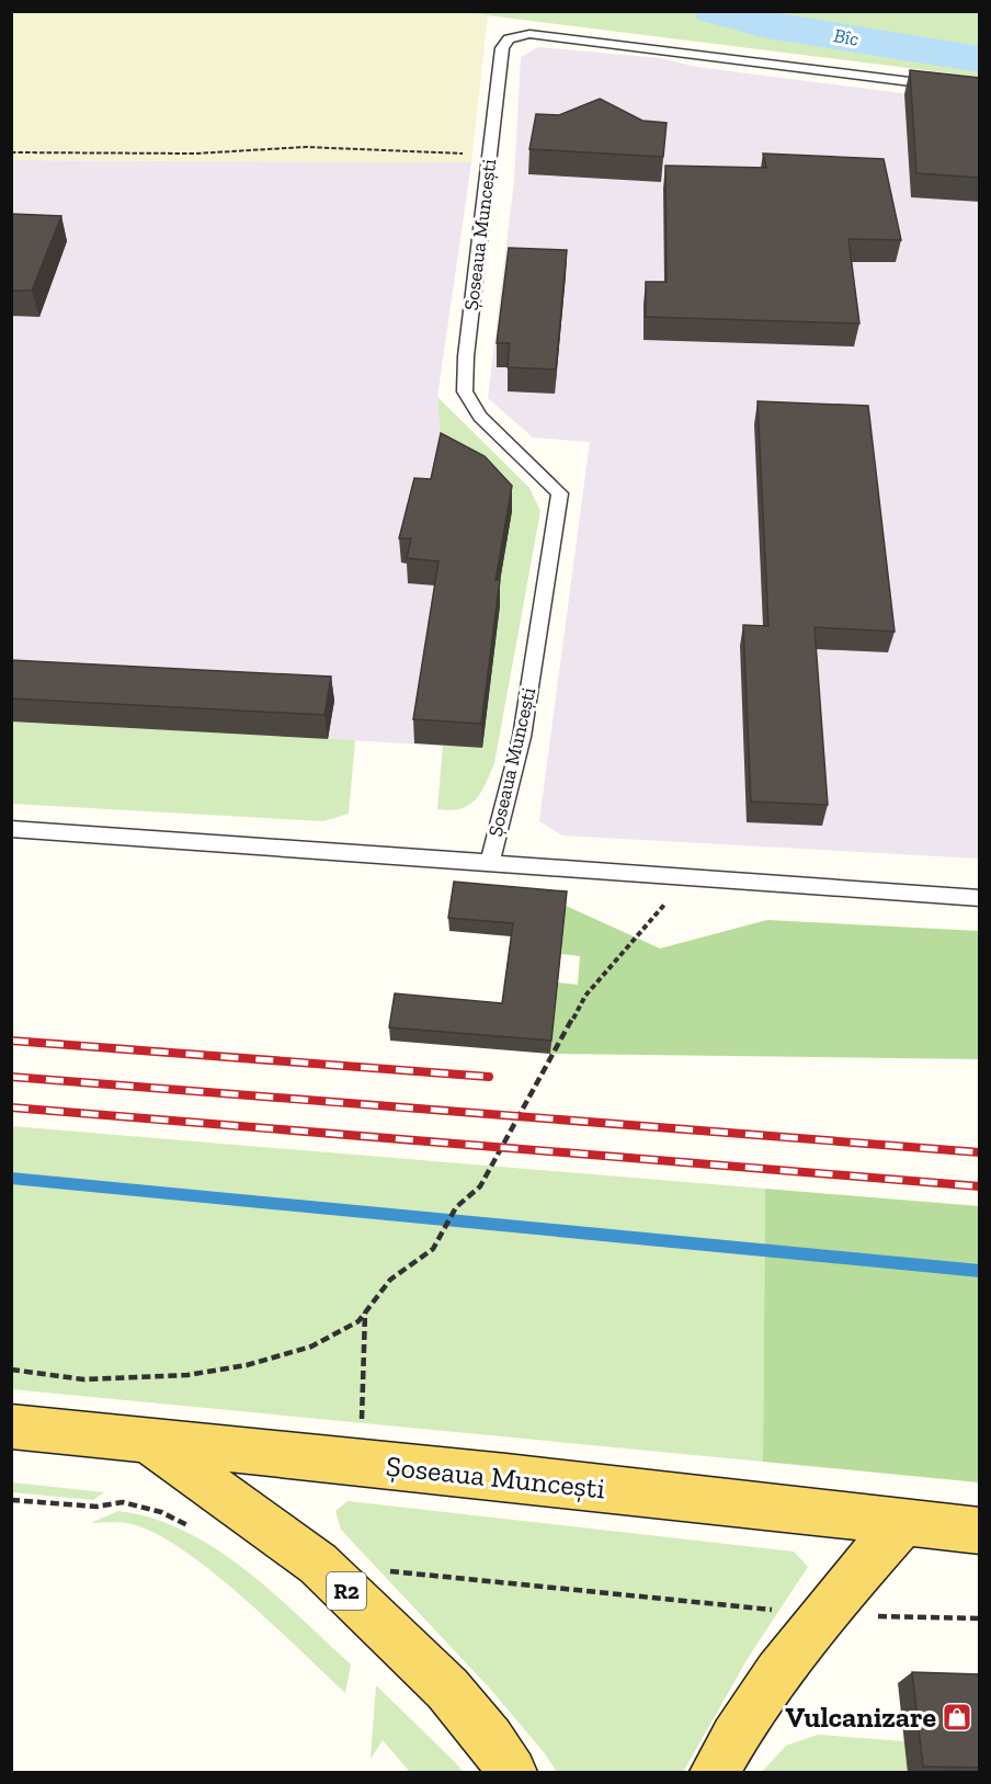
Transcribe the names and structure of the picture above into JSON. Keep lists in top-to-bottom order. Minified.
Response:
{"streets":{"main road":["Șoseaua Muncești","R2"]},"crossings":[["Șoseaua Muncești","R2"]],"water":["Bîc"],"places":{"shop":["Vulcanizare"]}}
